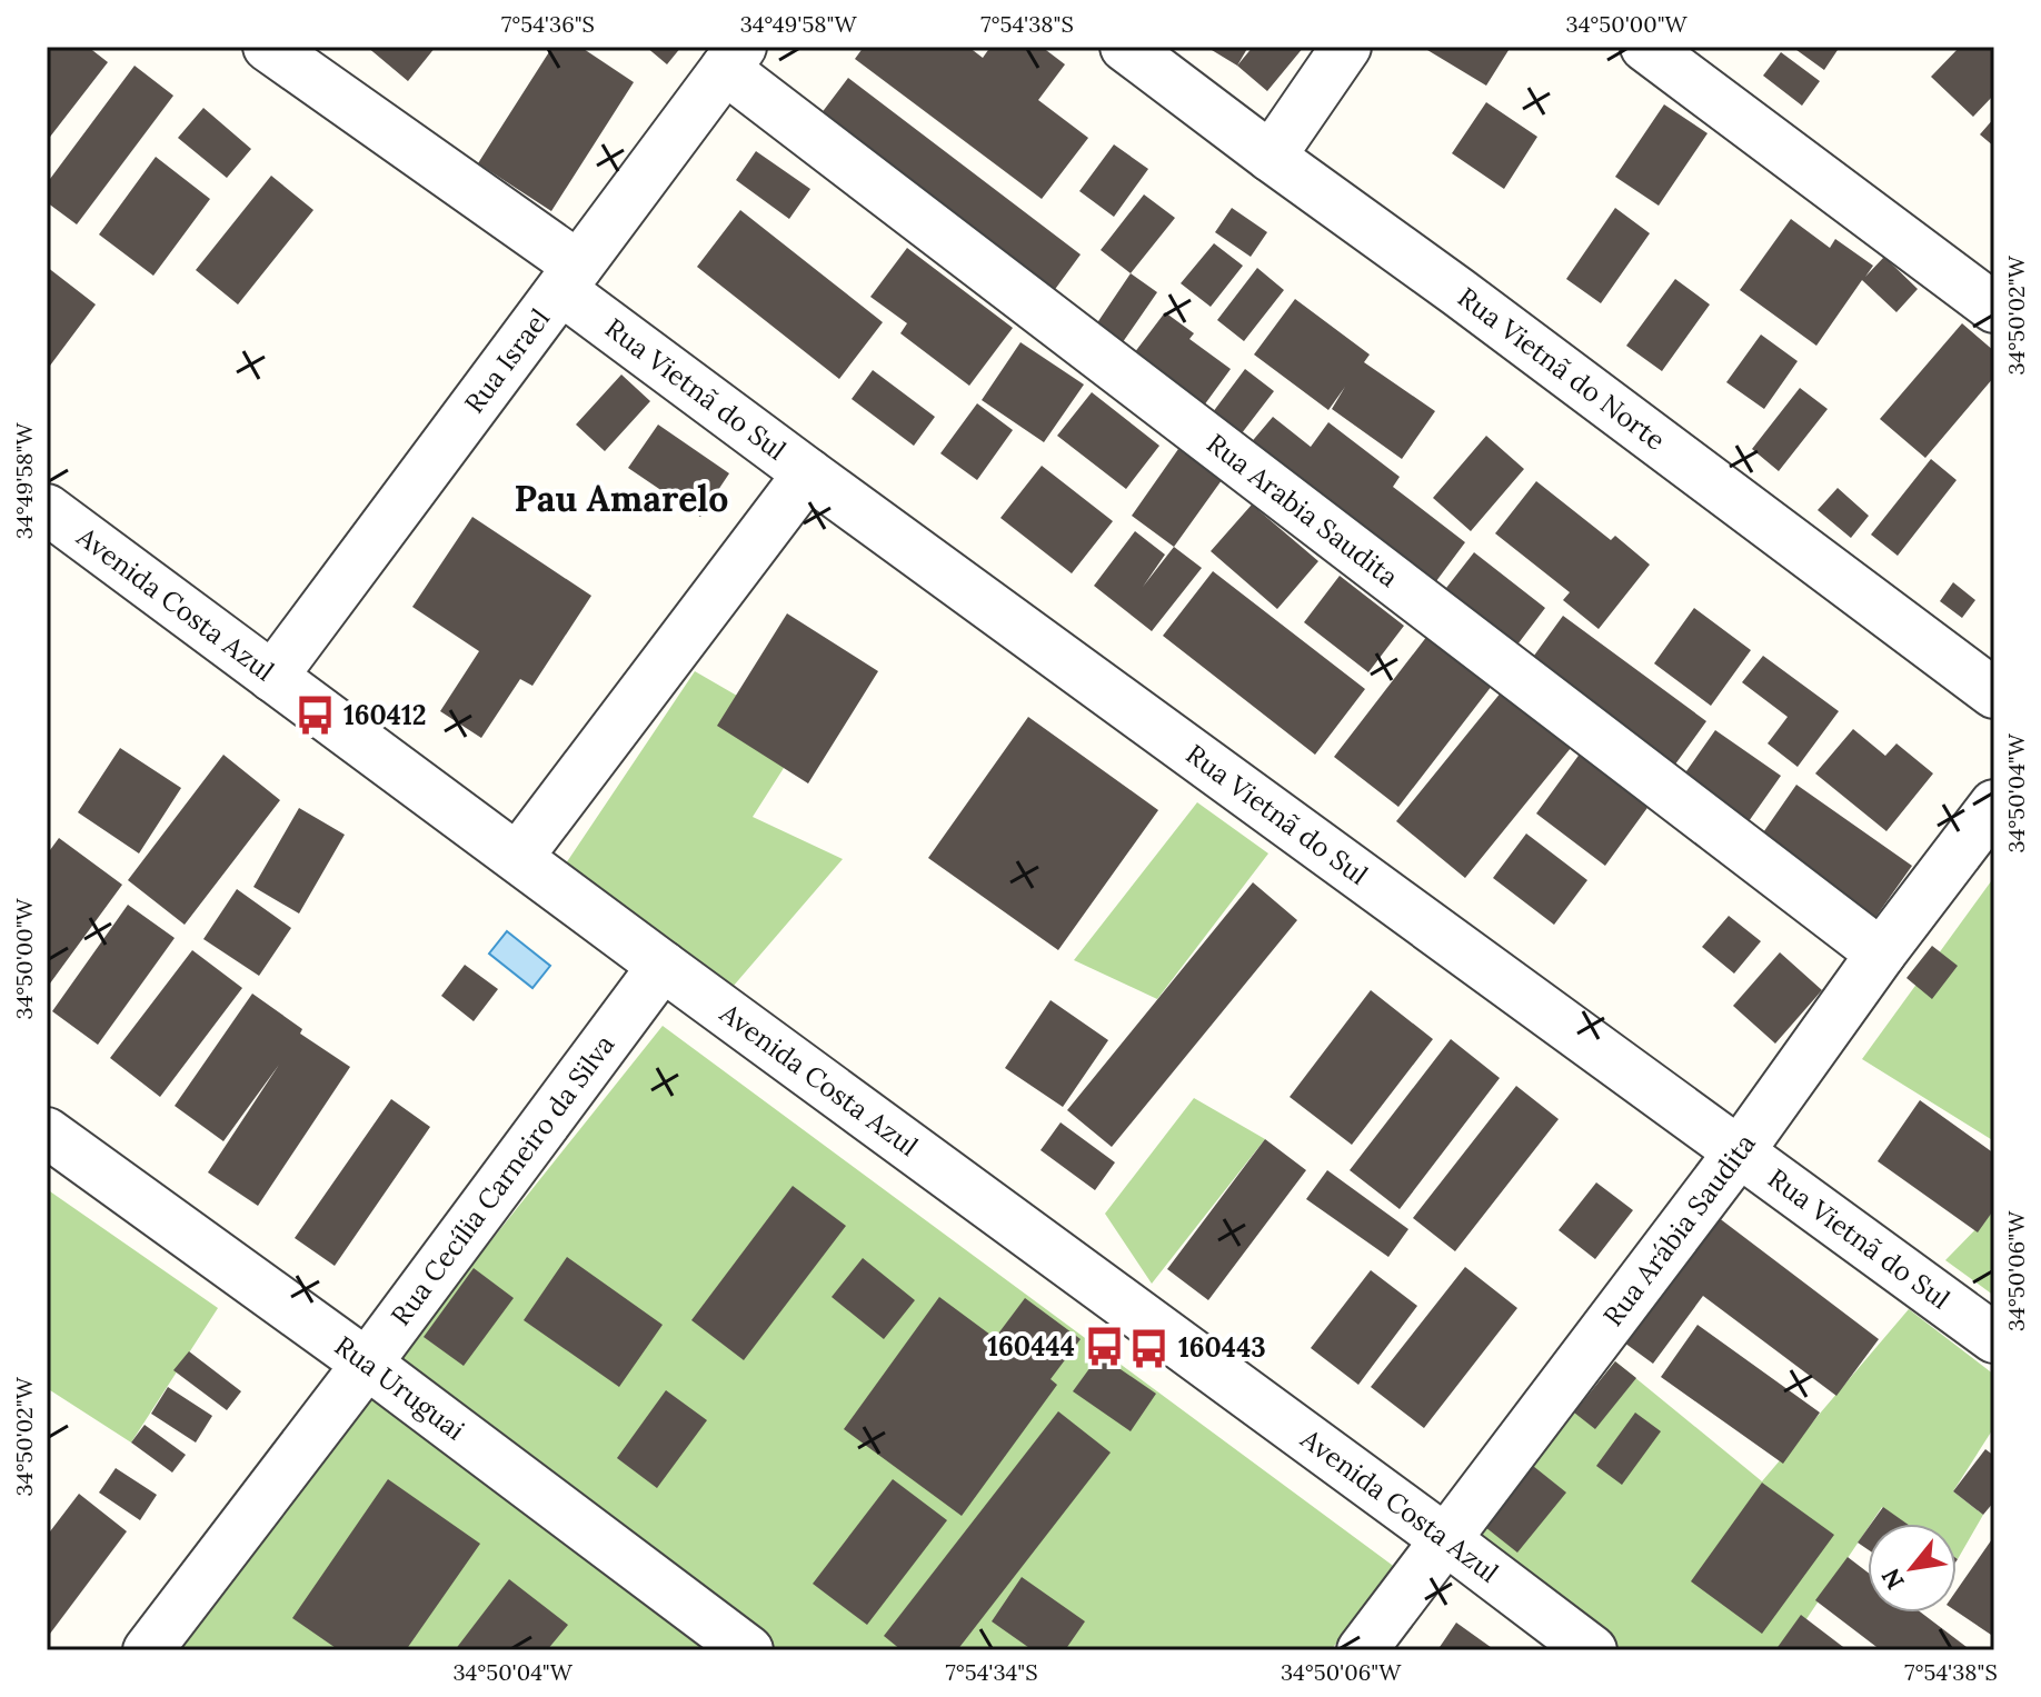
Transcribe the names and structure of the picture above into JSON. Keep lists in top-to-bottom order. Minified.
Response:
{"streets":{"street":["Rua Israel","Rua Vietnã do Norte","Rua Vietnã do Sul","Rua Arabia Saudita","Avenida Costa Azul","Rua Cecília Carneiro da Silva","Rua Arábia Saudita","Rua Uruguai"]},"crossings":[["Rua Israel","Rua Vietnã do Sul"],["Rua Israel","Rua Arabia Saudita"],["Rua Israel","Avenida Costa Azul"],["Rua Vietnã do Sul","Rua Arábia Saudita"],["Rua Arabia Saudita","Rua Arábia Saudita"],["Avenida Costa Azul","Rua Cecília Carneiro da Silva"],["Avenida Costa Azul","Rua Arábia Saudita"],["Rua Cecília Carneiro da Silva","Rua Uruguai"]],"districts":["Pau Amarelo"],"places":{"bus stop":["160412","160444","160443"]},"north":"bottom left","coordinates":["7°54'36\"S","34°49'58\"W","7°54'38\"S","34°50'00\"W","34°50'02\"W","34°50'04\"W","34°50'06\"W","7°54'34\"S"]}
